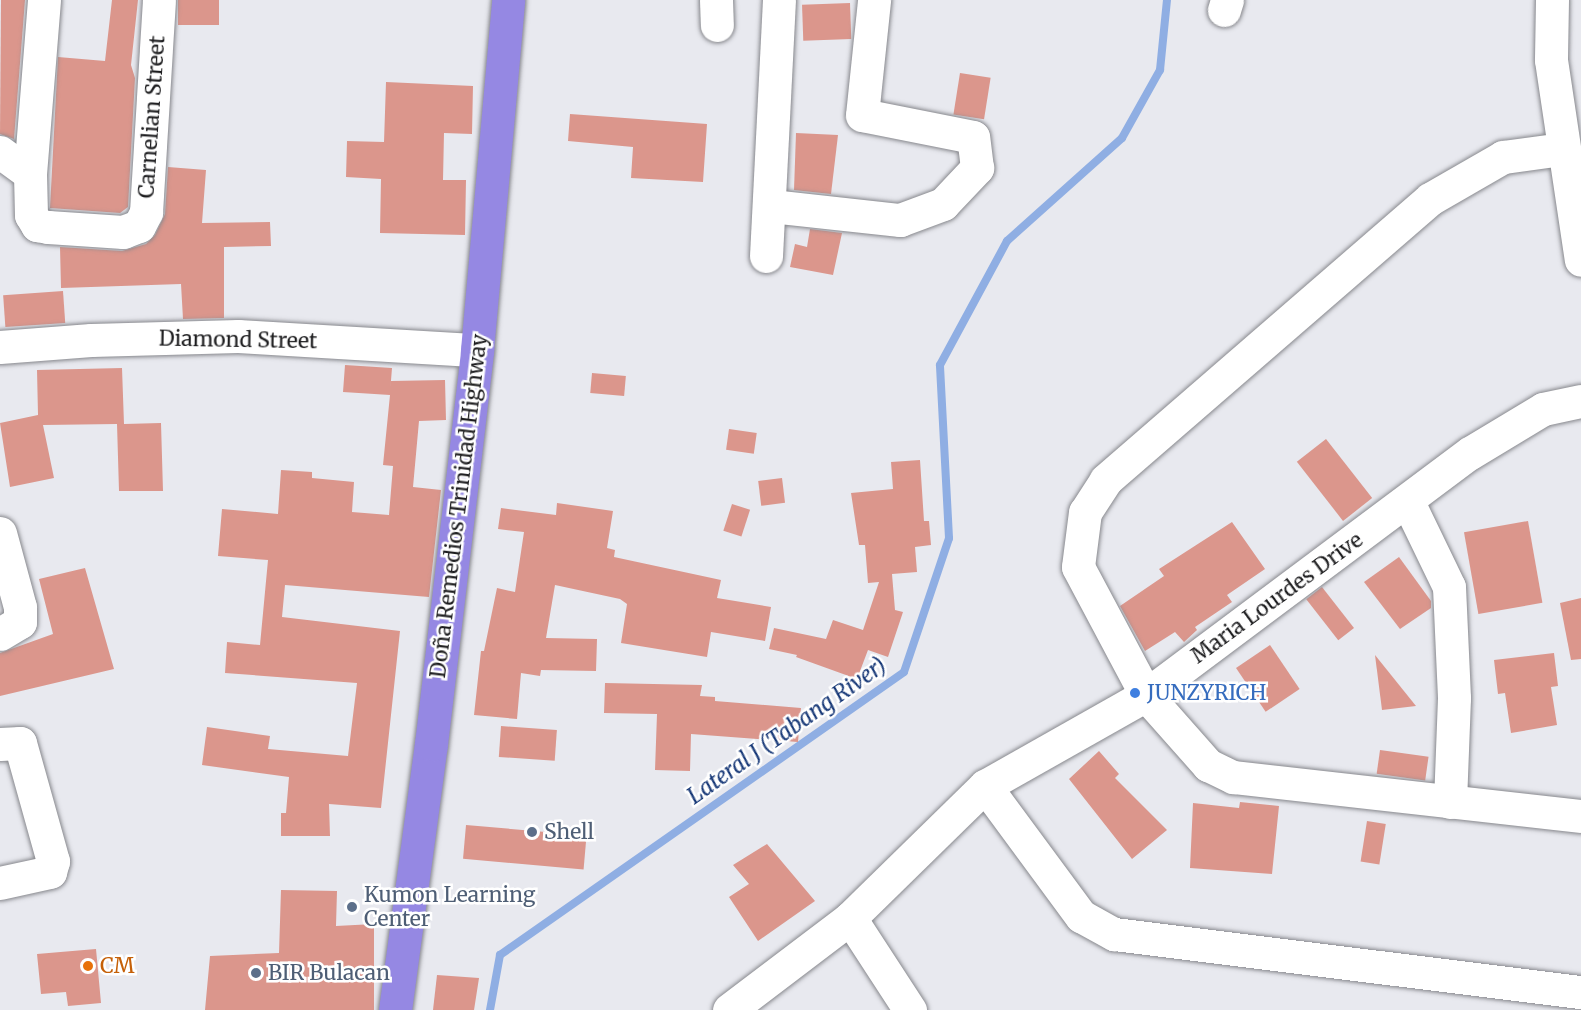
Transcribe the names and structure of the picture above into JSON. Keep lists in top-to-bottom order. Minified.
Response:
{"streets":{"highway":["Doña Remedios Trinidad Highway"],"street":["Carnelian Street","Diamond Street","Maria Lourdes Drive"]},"crossings":[["Diamond Street","Doña Remedios Trinidad Highway"]],"water":["Lateral J (Tabang River)"],"places":["JUNZYRICH","Shell","Kumon Learning Center","CM","BIR Bulacan"]}
